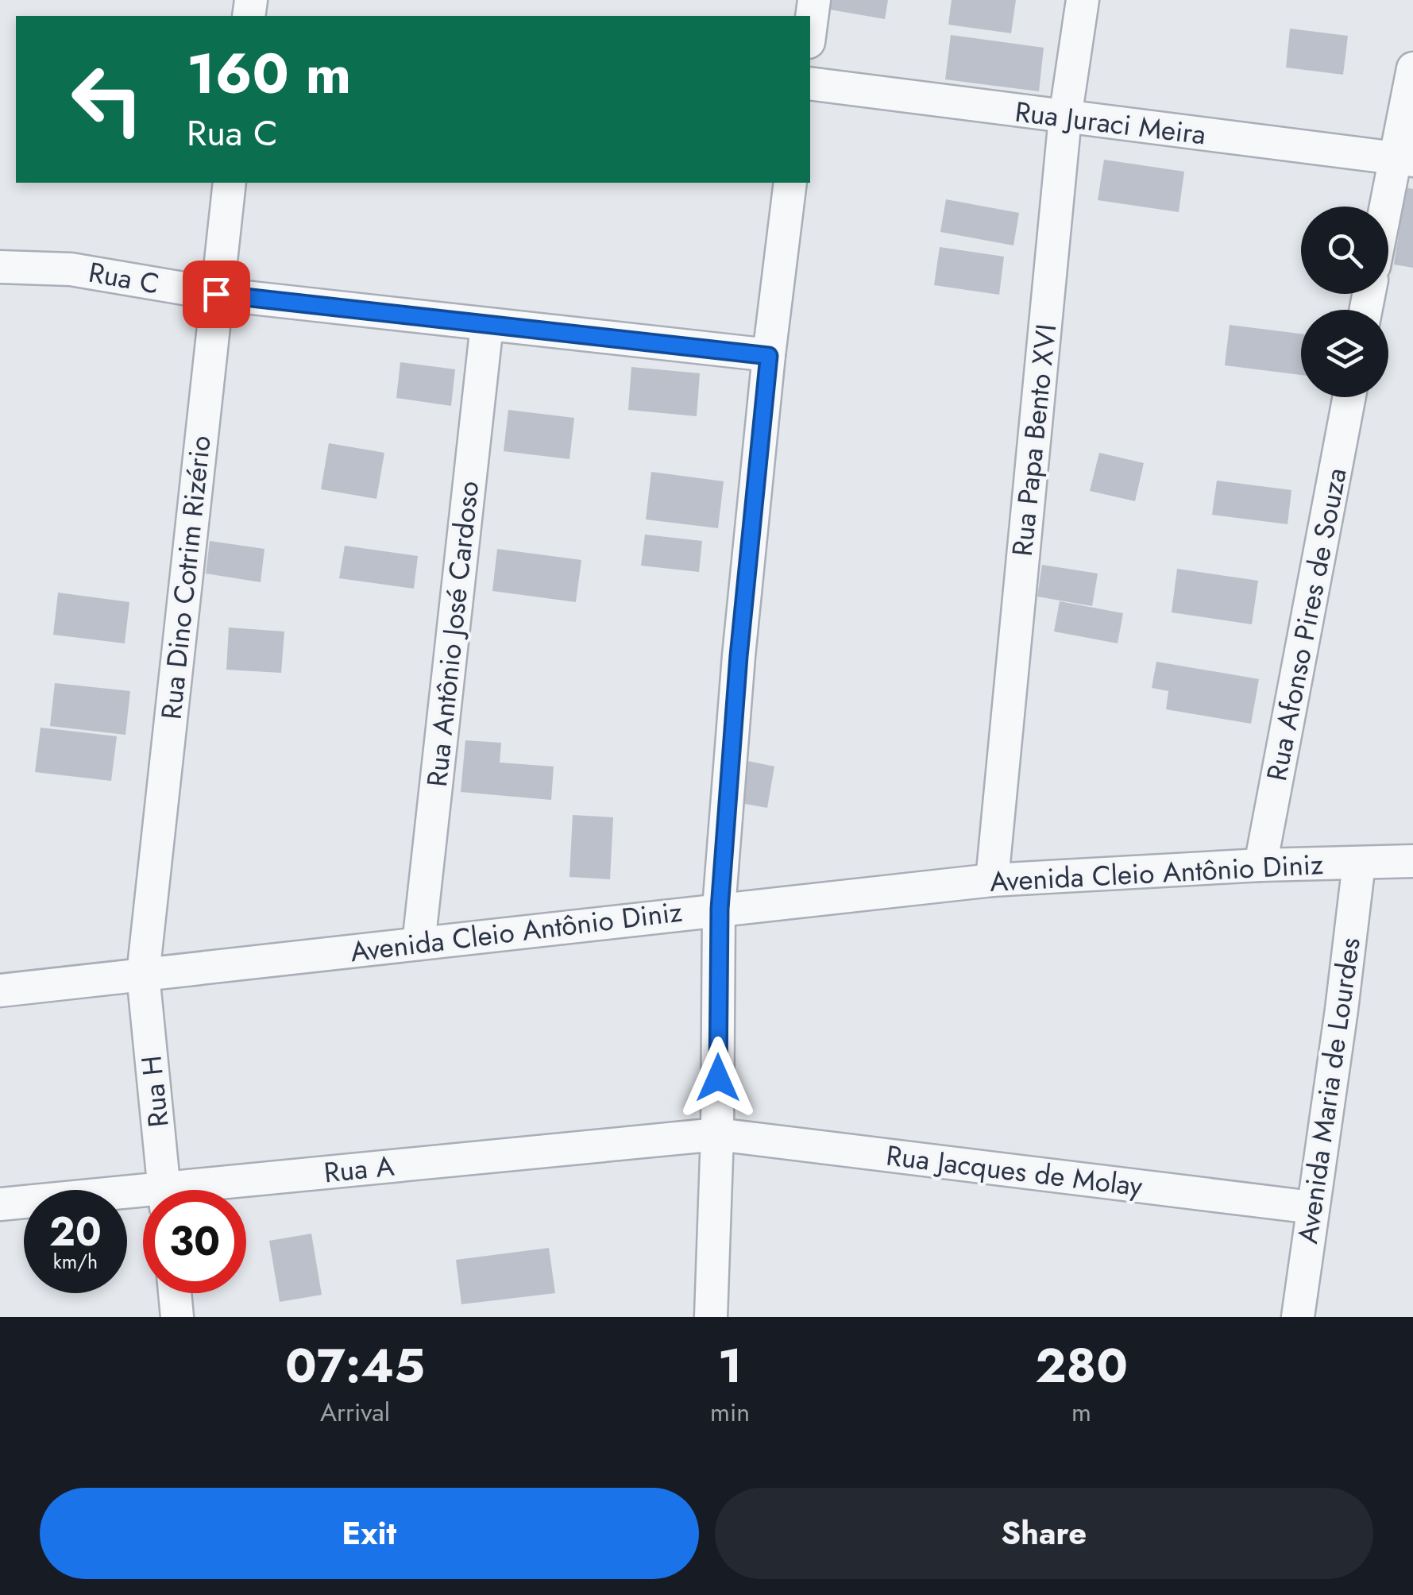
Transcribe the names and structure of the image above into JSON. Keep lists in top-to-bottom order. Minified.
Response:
{"streets":{"street":["Rua Juraci Meira","Rua C","Rua Papa Bento XVI","Rua Dino Cotrim Rizério","Rua Afonso Pires de Souza","Rua Antônio José Cardoso","Avenida Cleio Antônio Diniz","Avenida Maria de Lourdes","Rua H","Rua A","Rua Jacques de Molay"]},"crossings":[["Rua Juraci Meira","Rua Papa Bento XVI"],["Rua C","Rua Dino Cotrim Rizério"],["Rua C","Rua Antônio José Cardoso"],["Rua Papa Bento XVI","Avenida Cleio Antônio Diniz"],["Rua Dino Cotrim Rizério","Avenida Cleio Antônio Diniz"],["Rua Dino Cotrim Rizério","Rua H"],["Rua Afonso Pires de Souza","Avenida Cleio Antônio Diniz"],["Rua Antônio José Cardoso","Avenida Cleio Antônio Diniz"],["Avenida Cleio Antônio Diniz","Avenida Maria de Lourdes"],["Avenida Cleio Antônio Diniz","Rua H"],["Avenida Maria de Lourdes","Rua Jacques de Molay"],["Rua A","Rua Jacques de Molay"]],"page":{"turn":["160 m","Rua C"],"speed":"20 km/h","limit":"30","eta":["07:45","Arrival","1","min","280","m"],"buttons":["Exit","Share"]}}
